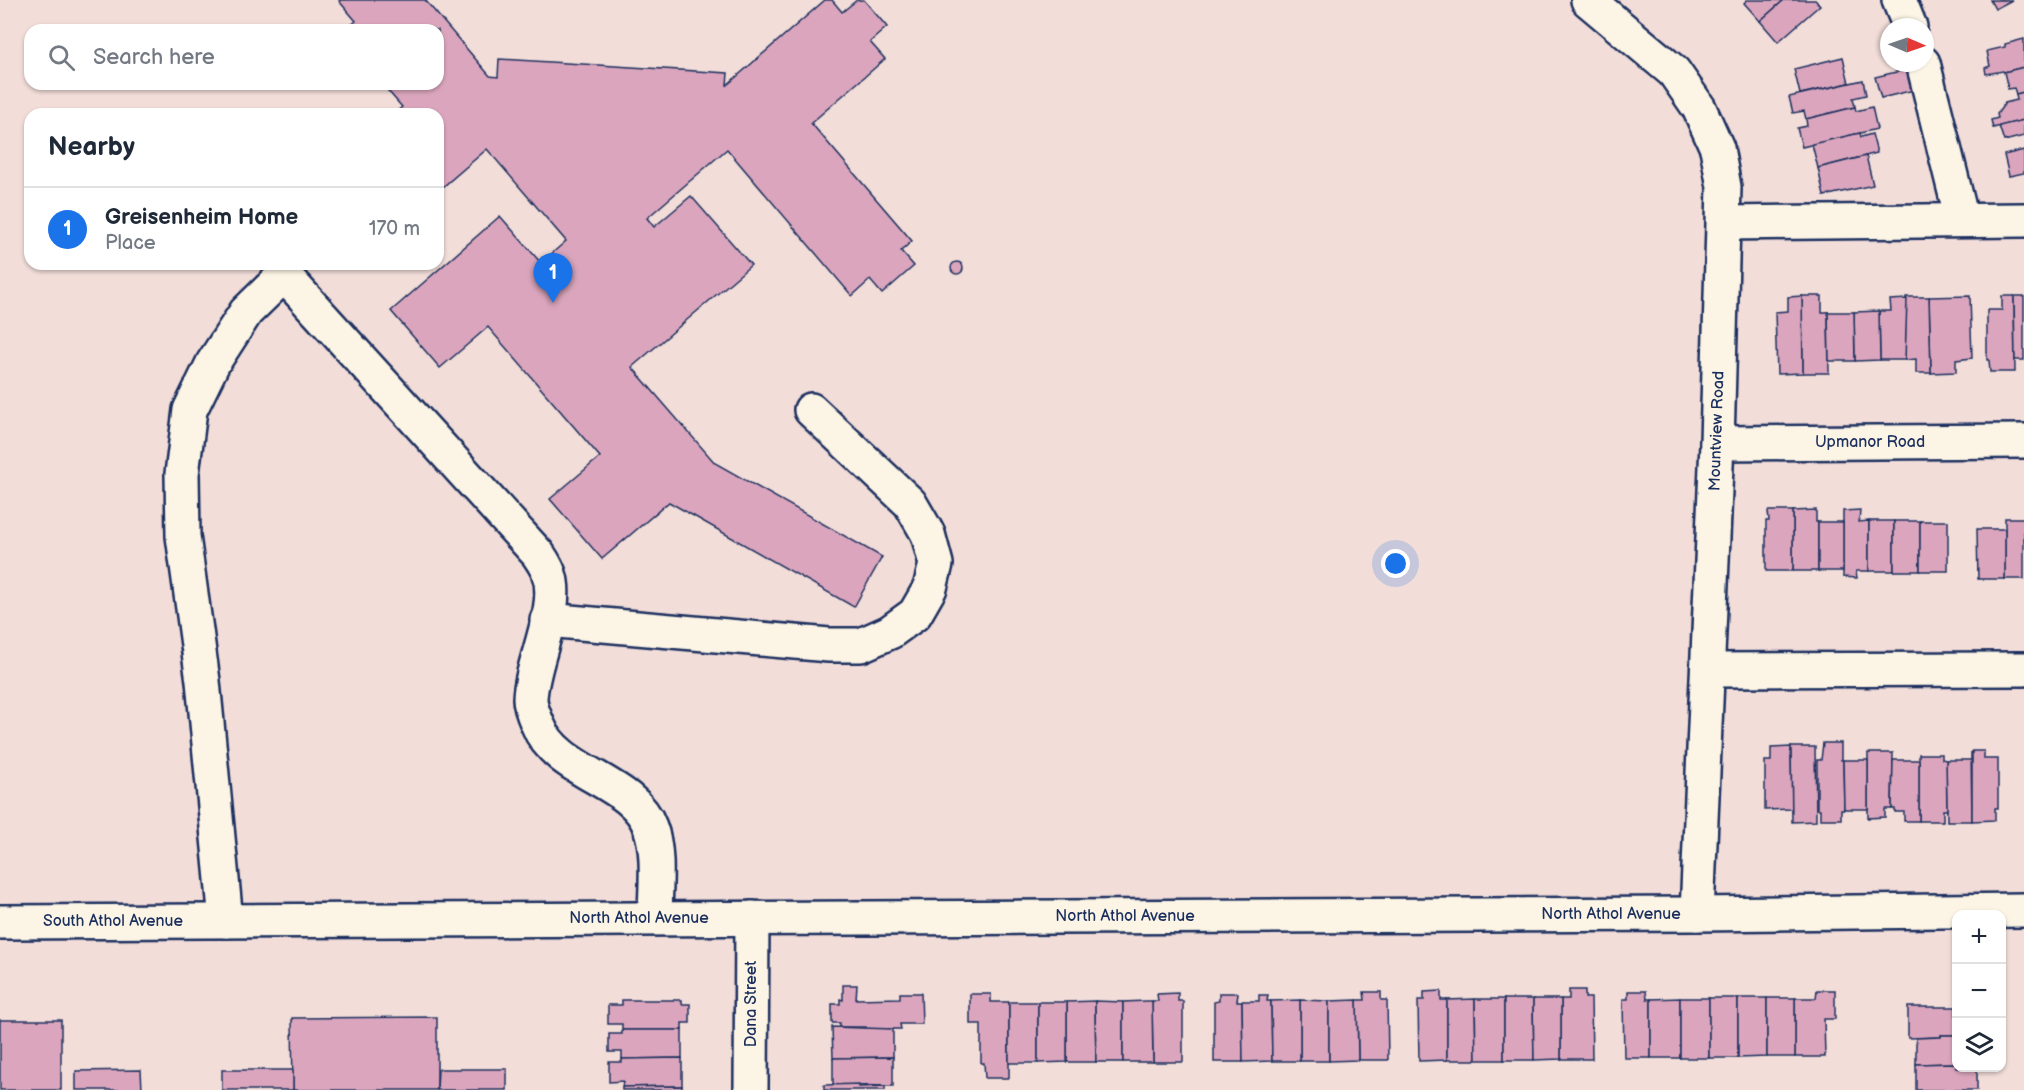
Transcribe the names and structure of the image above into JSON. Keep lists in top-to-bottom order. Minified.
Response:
{"streets":{"street":["Mountview Road","Upmanor Road","North Athol Avenue","South Athol Avenue","Dana Street"]},"crossings":[["Mountview Road","Upmanor Road"],["Mountview Road","North Athol Avenue"],["North Athol Avenue","South Athol Avenue"],["North Athol Avenue","Dana Street"]],"north":"right","page":{"search":"Search here","heading":"Nearby","list":[{"mark":"1","name":"Greisenheim Home","note":"Place","value":"170 m"}],"pins":"1","map_buttons":["+","−"]}}
